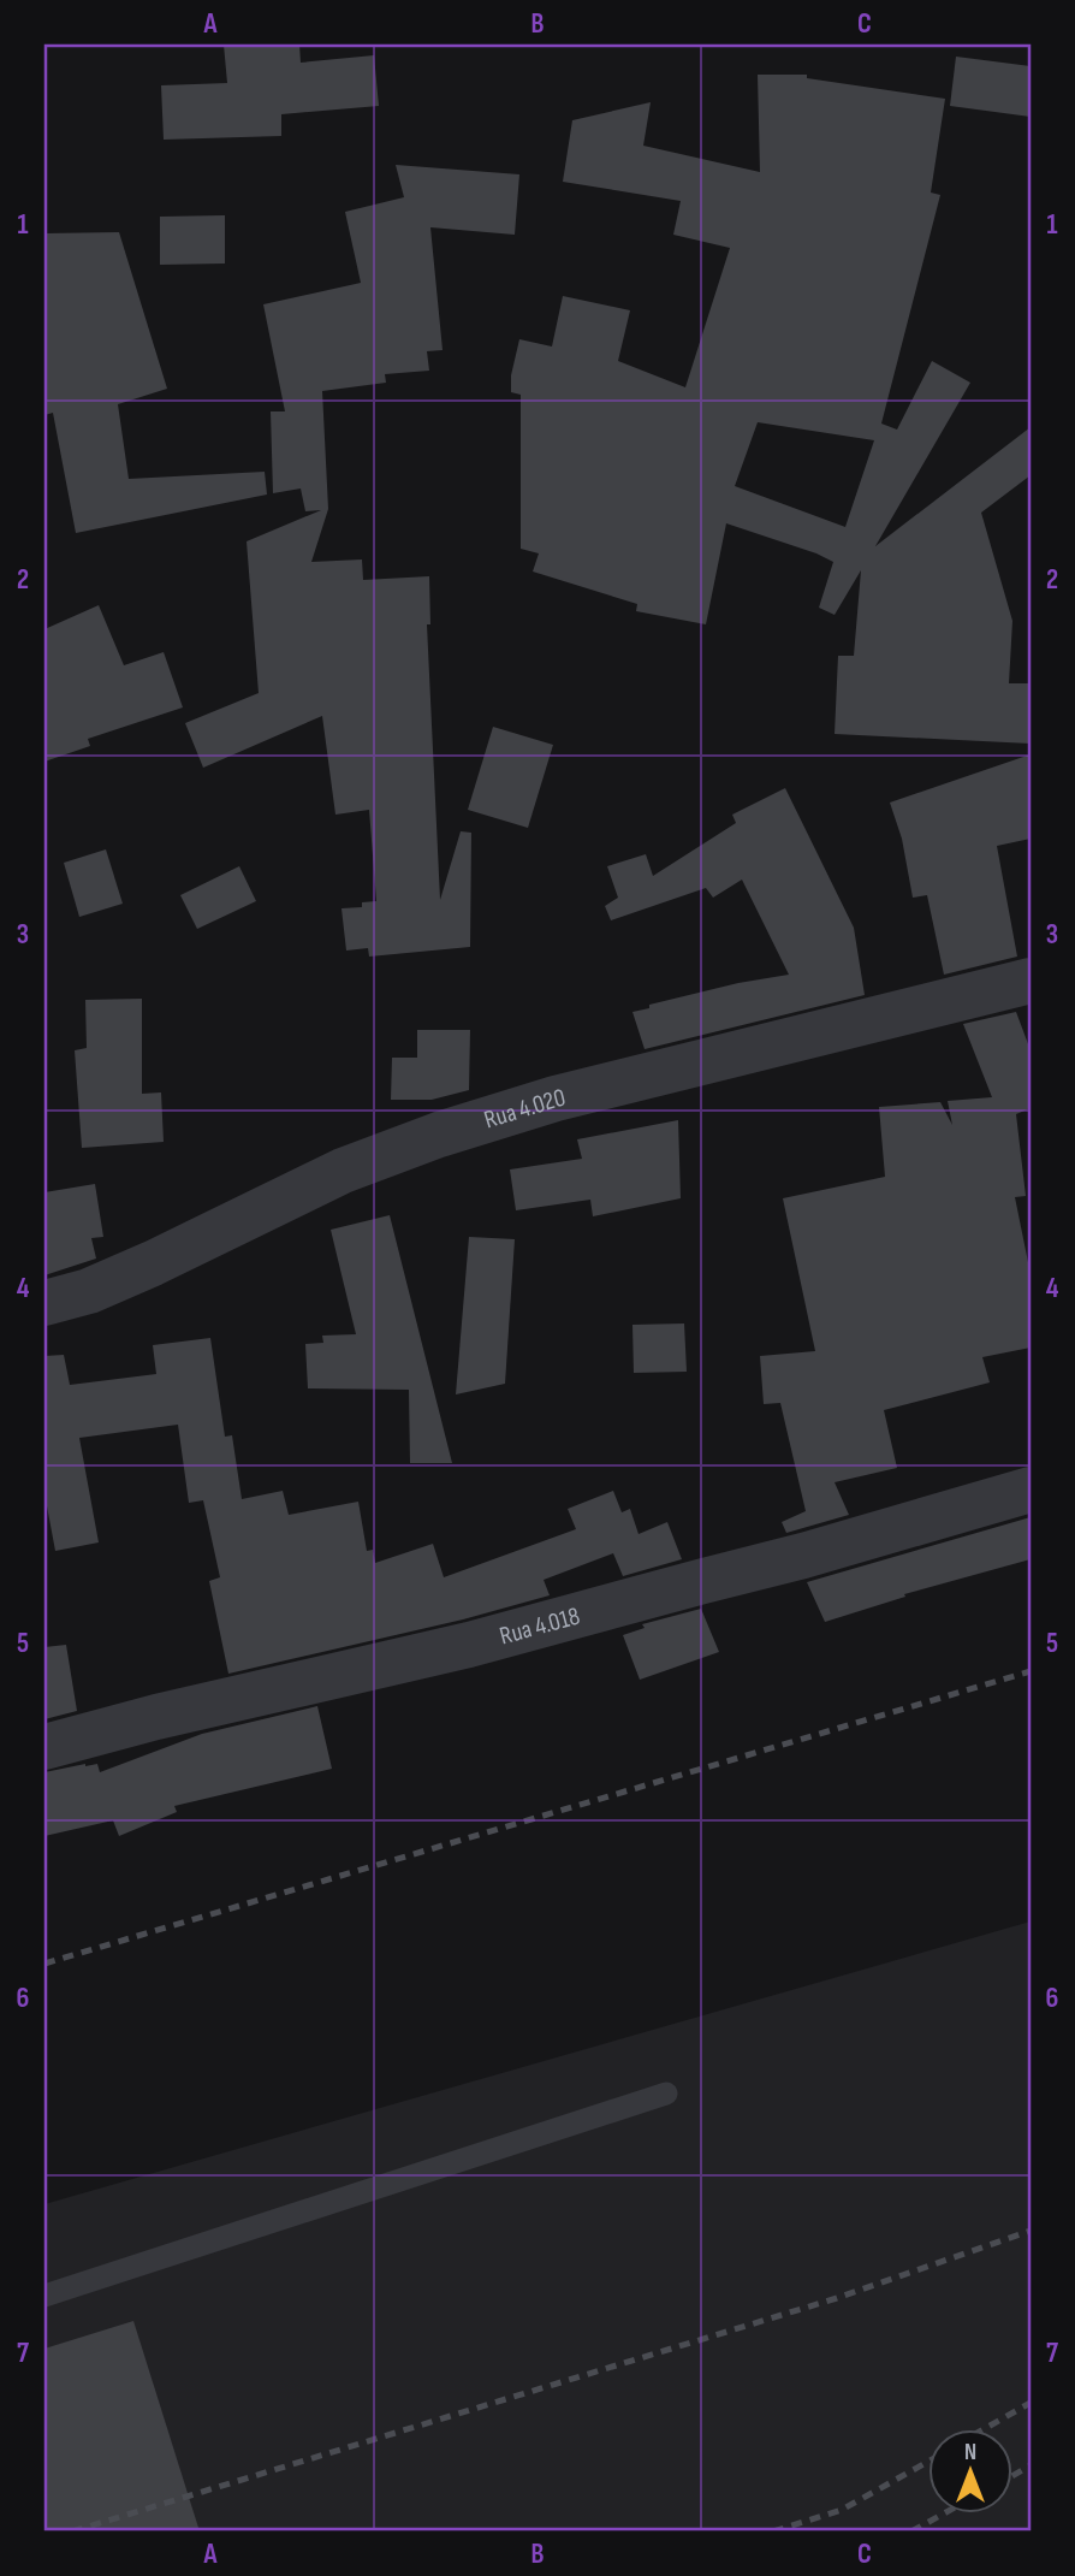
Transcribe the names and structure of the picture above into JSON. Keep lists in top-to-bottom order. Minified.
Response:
{"streets":{"street":["Rua 4.020","Rua 4.018"]},"north":"top","grid":{"columns":["A","B","C"],"rows":["1","2","3","4","5","6","7"]}}
